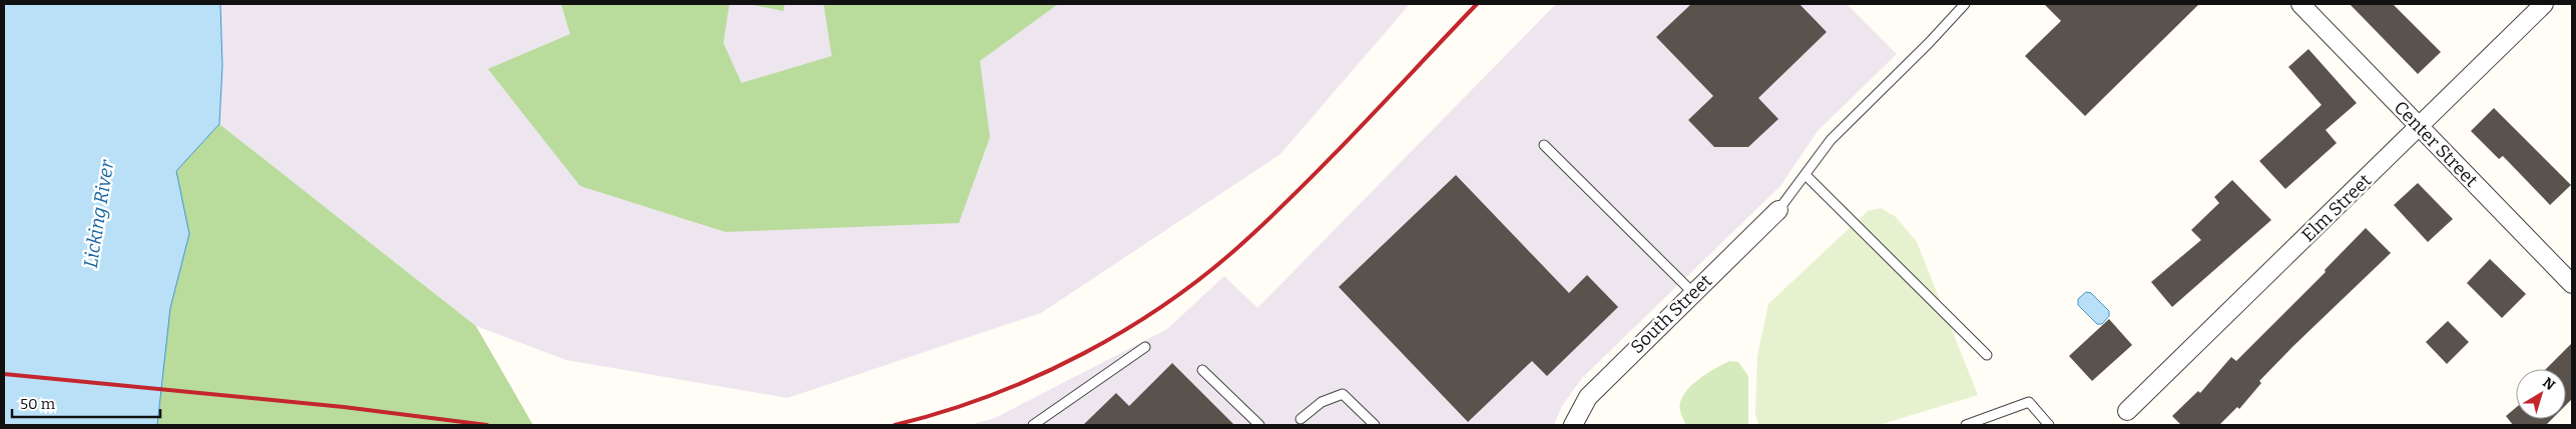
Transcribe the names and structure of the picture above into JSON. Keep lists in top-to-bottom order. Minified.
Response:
{"streets":{"street":["Center Street","Elm Street","South Street"]},"crossings":[["Center Street","Elm Street"]],"water":["Licking River"],"scale_bar":"50 m","north":"top right"}
